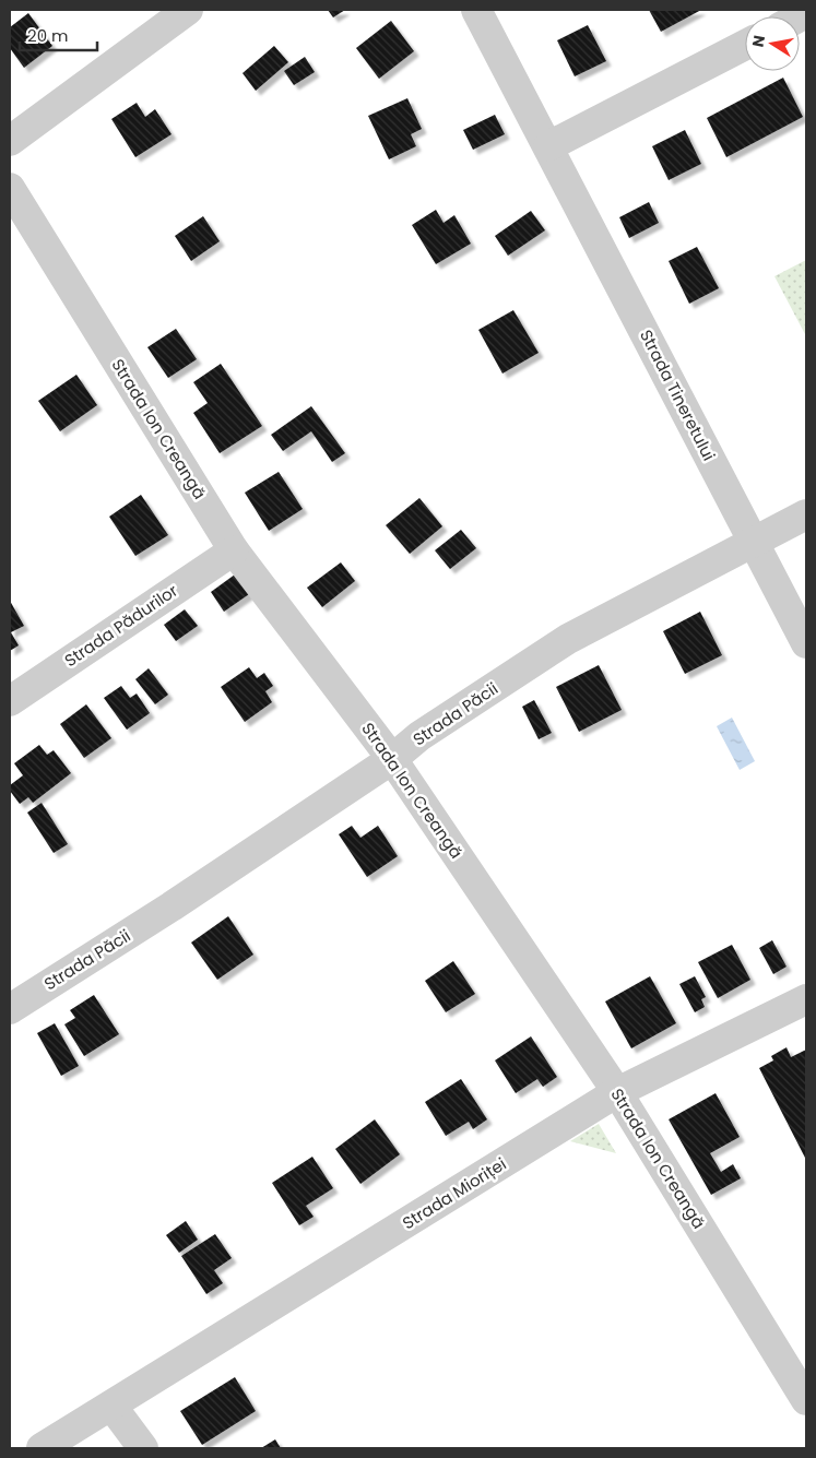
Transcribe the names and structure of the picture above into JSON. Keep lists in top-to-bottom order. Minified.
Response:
{"streets":{"street":["Strada Tineretului","Strada Ion Creangă","Strada Pădurilor","Strada Păcii","Strada Mioriței"]},"crossings":[["Strada Tineretului","Strada Păcii"],["Strada Ion Creangă","Strada Pădurilor"],["Strada Ion Creangă","Strada Păcii"],["Strada Ion Creangă","Strada Mioriței"]],"scale_bar":"20 m","north":"left"}
